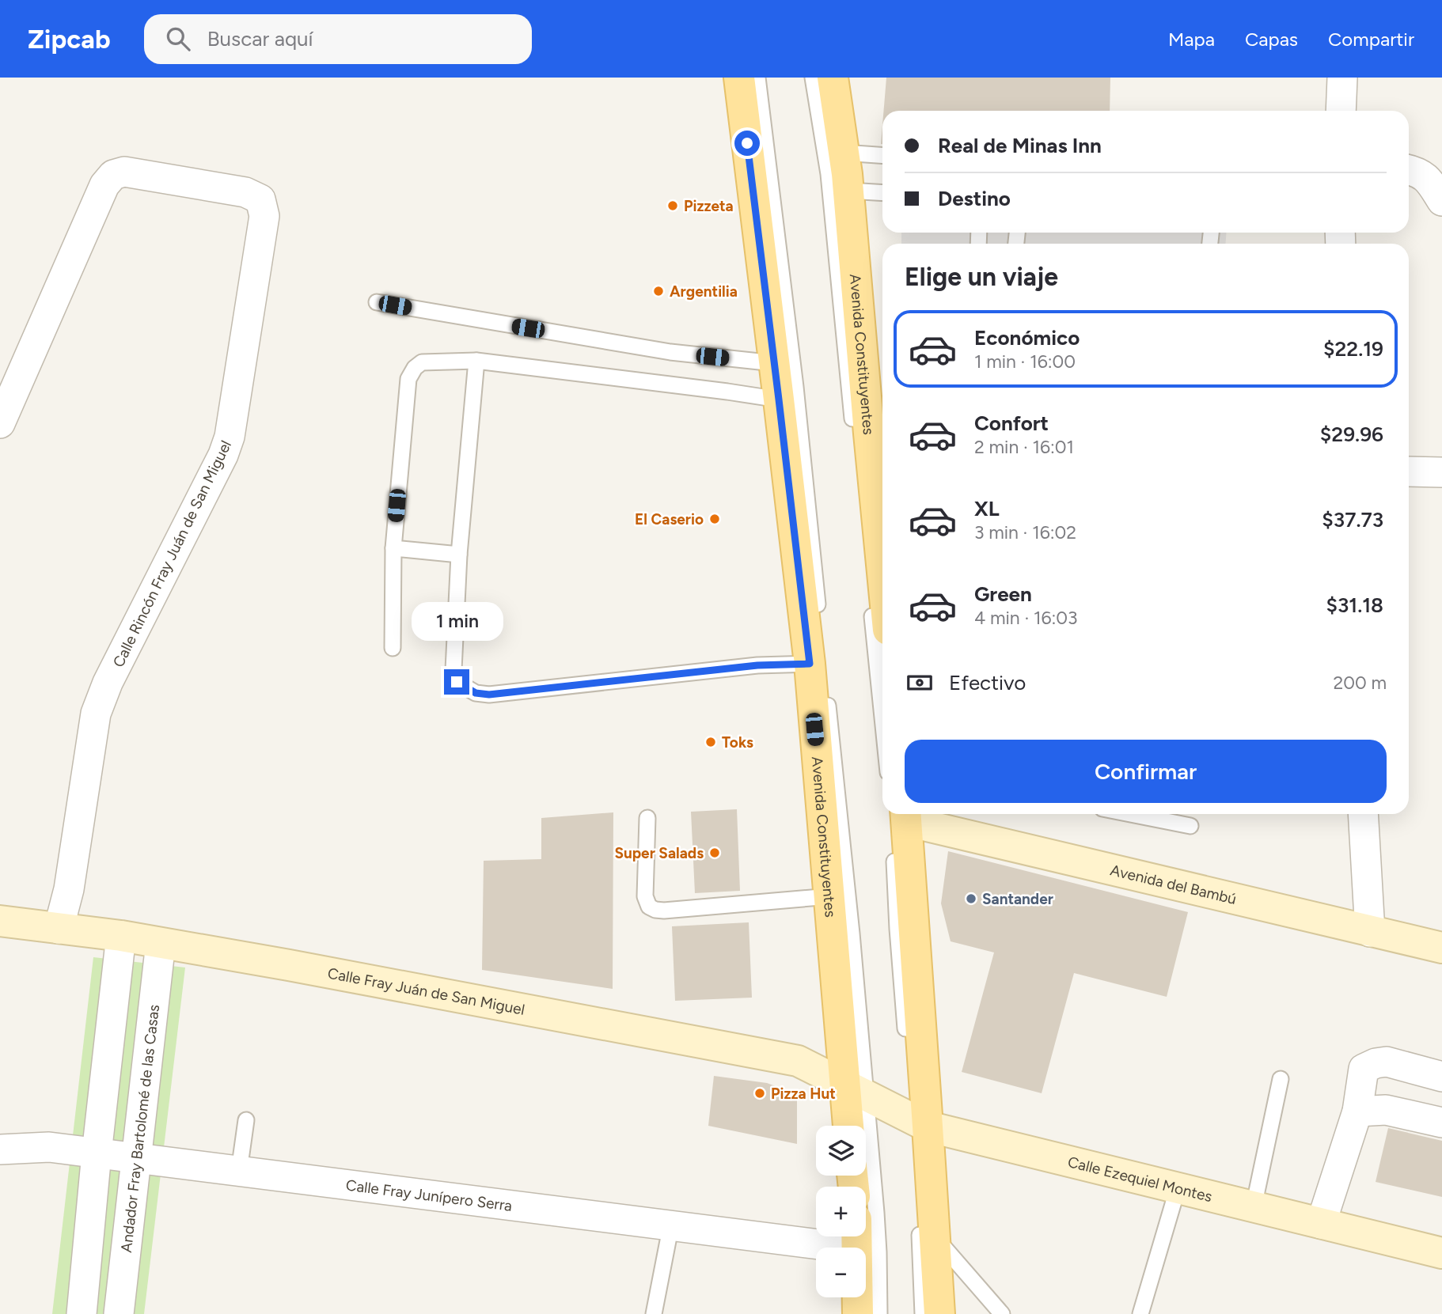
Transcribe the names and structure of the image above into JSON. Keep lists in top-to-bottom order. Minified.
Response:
{"streets":{"main road":["Avenida Constituyentes","Avenida del Bambú","Calle Fray Juán de San Miguel","Calle Ezequiel Montes"],"street":["Calle Rincón Fray Juán de San Miguel","Andador Fray Bartolomé de las Casas","Calle Fray Junípero Serra"]},"crossings":[["Avenida Constituyentes","Calle Fray Juán de San Miguel"],["Avenida Constituyentes","Calle Ezequiel Montes"],["Calle Rincón Fray Juán de San Miguel","Calle Fray Juán de San Miguel"],["Calle Fray Juán de San Miguel","Andador Fray Bartolomé de las Casas"],["Calle Fray Juán de San Miguel","Calle Ezequiel Montes"],["Andador Fray Bartolomé de las Casas","Calle Fray Junípero Serra"]],"places":["Pizzeta","Argentilia","El Caserio","Toks","Super Salads","Santander","Pizza Hut"],"page":{"header":"Zipcab","search":"Buscar aquí","nav":["Mapa","Capas","Compartir"],"banner":["Real de Minas Inn","Destino"],"heading":"Elige un viaje","list":[{"name":"Económico","note":"1 min · 16:00","value":"$22.19"},{"name":"Confort","note":"2 min · 16:01","value":"$29.96"},{"name":"XL","note":"3 min · 16:02","value":"$37.73"},{"name":"Green","note":"4 min · 16:03","value":"$31.18"}],"bubble":"1 min","pay":["Efectivo","200 m"],"buttons":"Confirmar","map_buttons":["+","−"]}}
